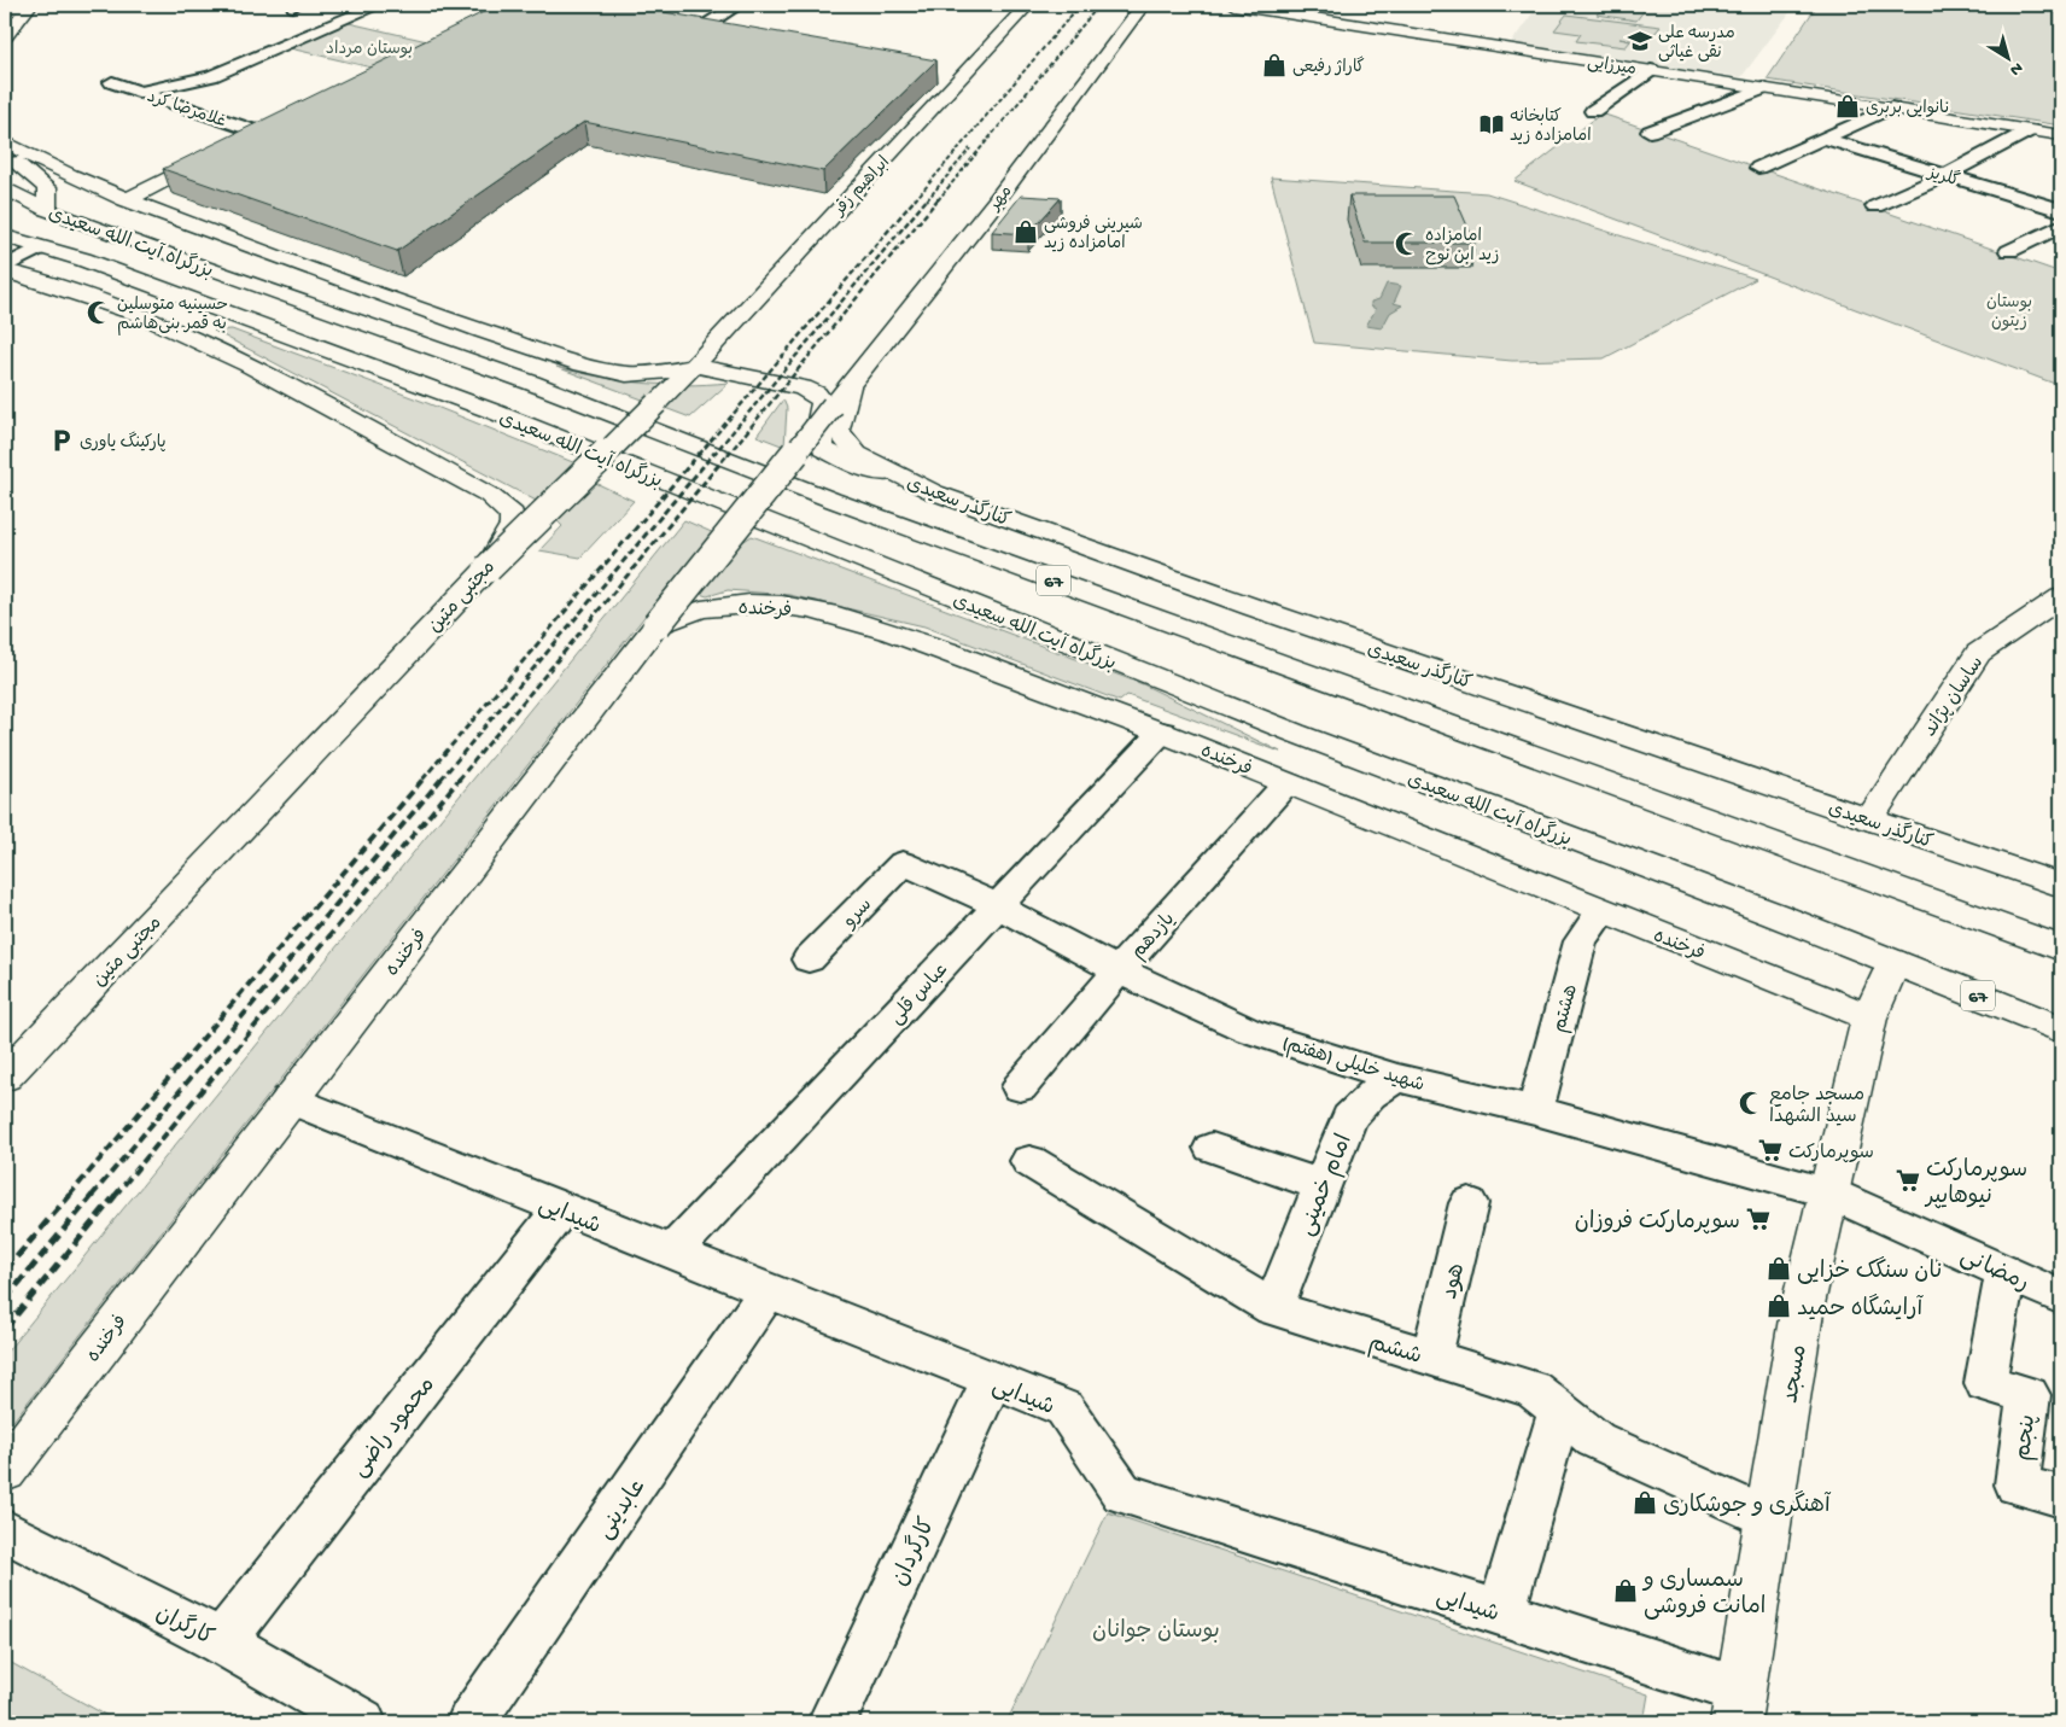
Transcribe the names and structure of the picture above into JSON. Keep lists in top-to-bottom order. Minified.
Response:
{"streets":{"main road":["میرزایی","ابراهیم زقر","مهر","بزرگراه آیت الله سعیدی","کنارگذر سعیدی","67","مجتبی متین","فرخنده","ساسان پژاند","مسجد"],"street":["غلامرضا کرد","گلریز","سرو","یازدهم","عباس قلی","هشتم","شهید خلیلی (هفتم)","امام خمینی","شیدایی","رمضانی","هود","ششم","محمود راضی","پنجم","عابدینی","کارگردان","کارگران"]},"crossings":[["ابراهیم زقر","مجتبی متین"],["مهر","کنارگذر سعیدی"],["مهر","فرخنده"],["بزرگراه آیت الله سعیدی","مسجد"],["کنارگذر سعیدی","ساسان پژاند"],["فرخنده","یازدهم"],["فرخنده","عباس قلی"],["فرخنده","هشتم"],["فرخنده","شیدایی"],["فرخنده","مسجد"],["سرو","شهید خلیلی (هفتم)"],["یازدهم","شهید خلیلی (هفتم)"],["عباس قلی","شهید خلیلی (هفتم)"],["عباس قلی","شیدایی"],["هشتم","شهید خلیلی (هفتم)"],["شهید خلیلی (هفتم)","امام خمینی"],["شهید خلیلی (هفتم)","رمضانی"],["شهید خلیلی (هفتم)","مسجد"],["امام خمینی","ششم"],["شیدایی","مسجد"],["شیدایی","محمود راضی"],["شیدایی","عابدینی"],["شیدایی","کارگردان"],["رمضانی","مسجد"],["رمضانی","پنجم"],["هود","ششم"],["ششم","مسجد"],["محمود راضی","کارگران"]],"parks":["بوستان مرداد","بوستان زیتون","بوستان جوانان"],"places":{"school or university":["مدرسه علی نقی غیاثی"],"shop":["گاراژ رفیعی","نانوایی بربری","شیرینی فروشی امامزاده زید","نان سنگک خزایی","آرایشگاه حمید","آهنگری و جوشکاری","سمساری و امانت فروشی"],"library":["کتابخانه امامزاده زید"],"mosque":["امامزاده زید ابن نوح","حسینیه متوسلین به قمر بنی‌هاشم","مسجد جامع سید الشهدا"],"parking":["پارکینگ یاوری"],"supermarket":["سوپرمارکت","سوپرمارکت نیوهایپر","سوپرمارکت فروزان"]},"north":"bottom right"}
